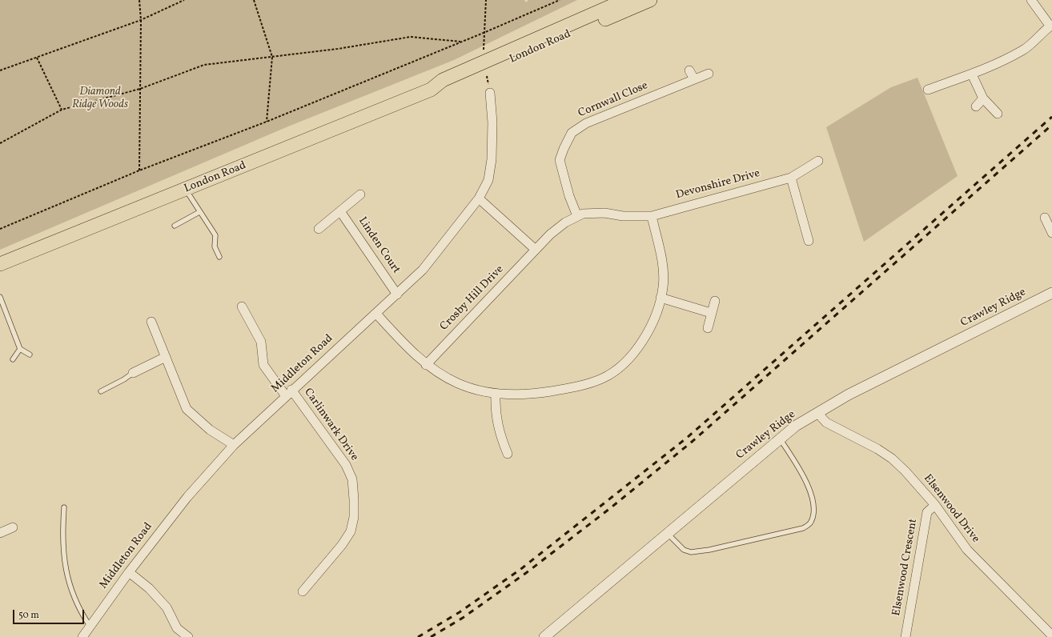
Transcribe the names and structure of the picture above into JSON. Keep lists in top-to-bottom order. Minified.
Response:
{"streets":{"main road":["London Road"],"street":["Cornwall Close","Devonshire Drive","Linden Court","Crosby Hill Drive","Crawley Ridge","Middleton Road","Carlinwark Drive","Elsenwood Drive","Elsenwood Crescent"]},"crossings":[["Cornwall Close","Crosby Hill Drive"],["Devonshire Drive","Crosby Hill Drive"],["Linden Court","Middleton Road"],["Crawley Ridge","Elsenwood Drive"],["Middleton Road","Carlinwark Drive"],["Elsenwood Drive","Elsenwood Crescent"]],"parks":["Diamond Ridge Woods"],"scale_bar":"50 m"}
